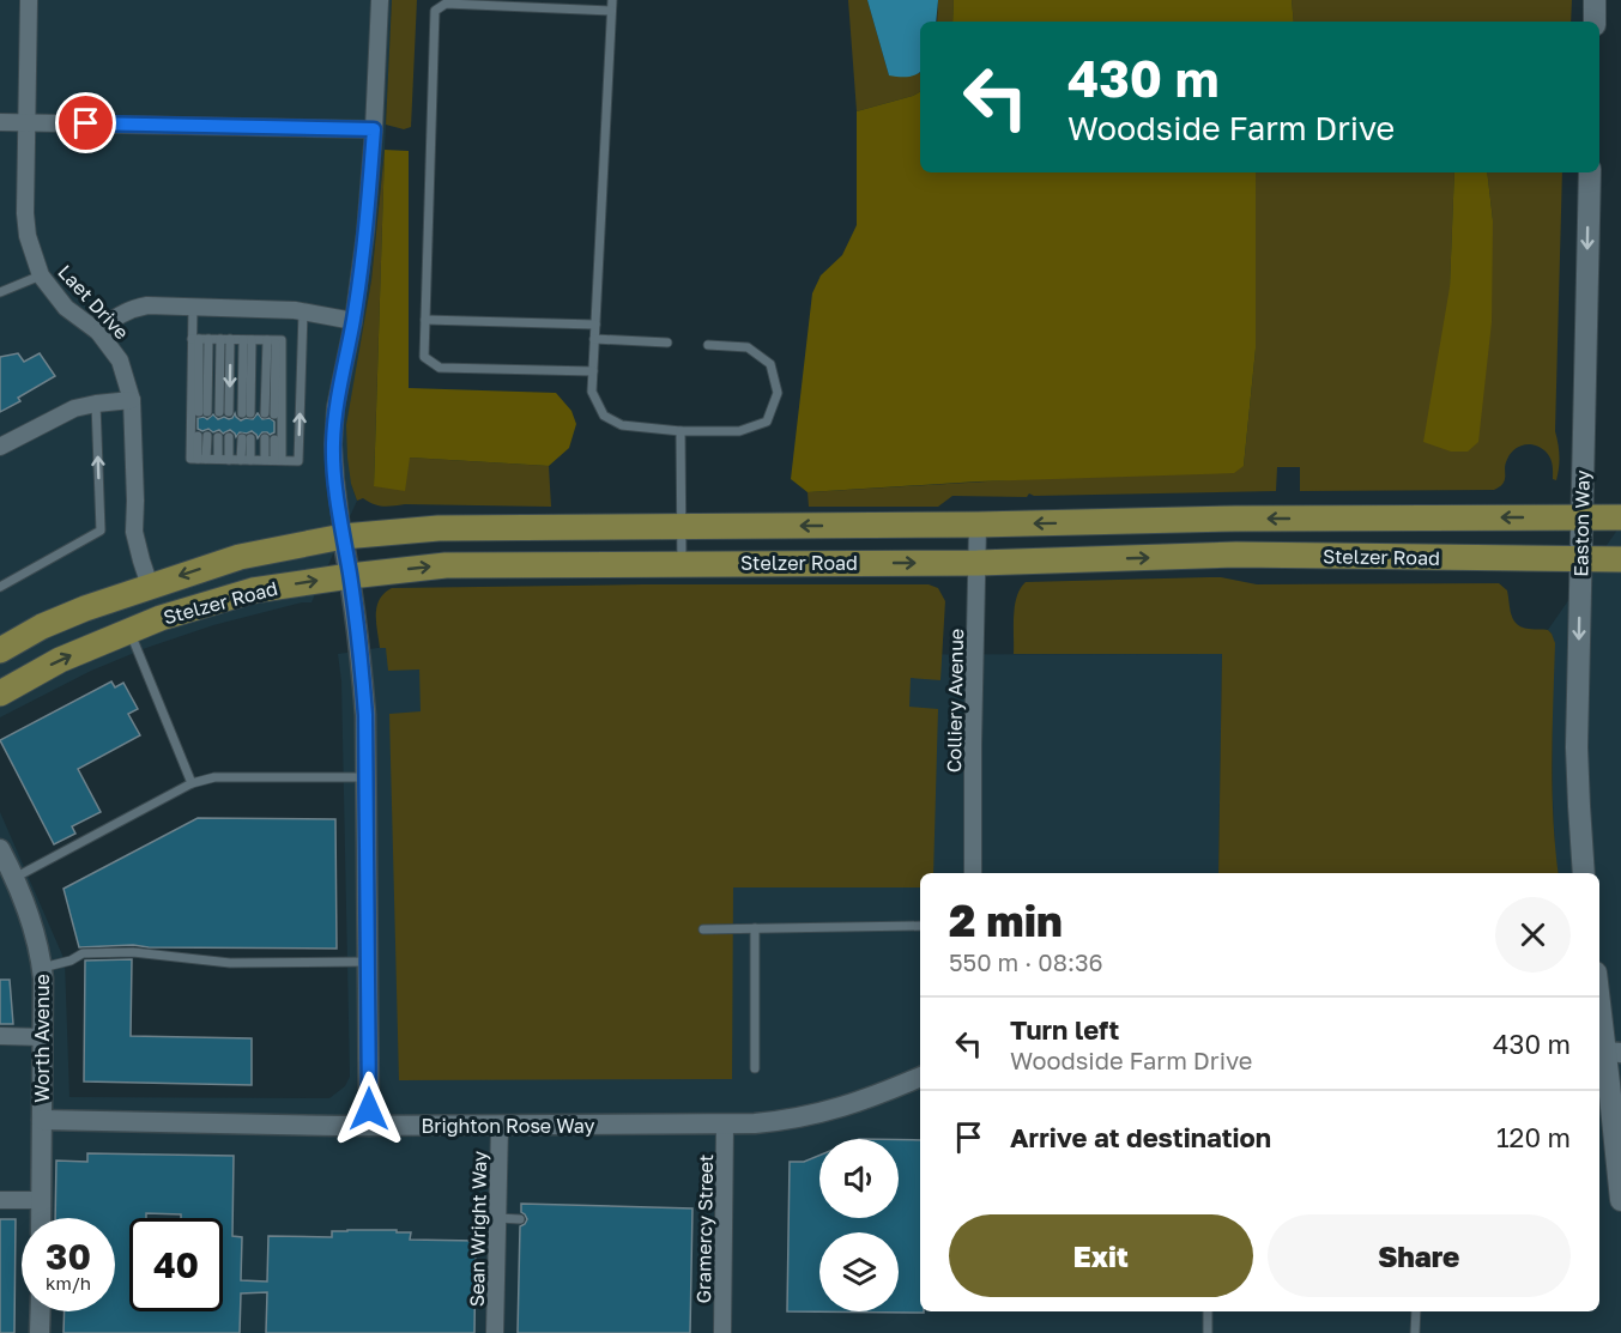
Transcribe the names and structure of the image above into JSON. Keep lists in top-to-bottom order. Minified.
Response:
{"streets":{"main road":["Easton Way","Stelzer Road"],"street":["Laet Drive","Colliery Avenue","Worth Avenue","Brighton Rose Way","Sean Wright Way","Gramercy Street"]},"crossings":[["Laet Drive","Stelzer Road"],["Easton Way","Stelzer Road"],["Stelzer Road","Colliery Avenue"],["Worth Avenue","Brighton Rose Way"],["Brighton Rose Way","Sean Wright Way"],["Brighton Rose Way","Gramercy Street"]],"one_way":["Easton Way"],"page":{"turn":["430 m","Woodside Farm Drive"],"heading":["2 min","550 m · 08:36"],"list":[{"name":"Turn left","note":"Woodside Farm Drive","value":"430 m"},{"name":"Arrive at destination","value":"120 m"}],"buttons":["Exit","Share"],"speed":"30 km/h","limit":"40"}}
